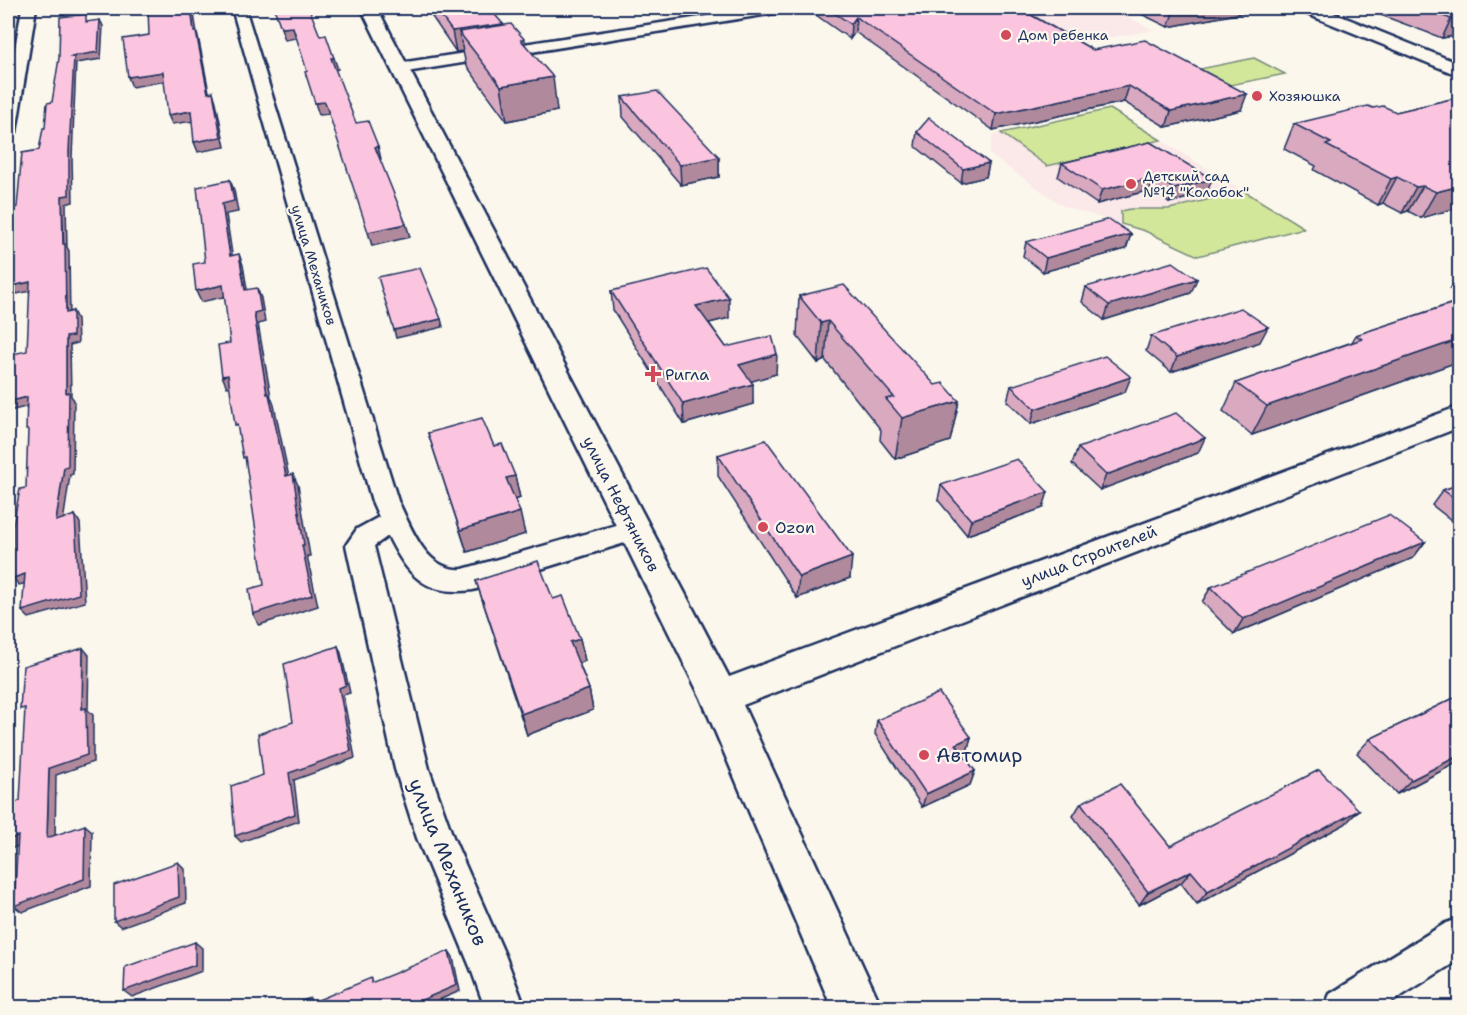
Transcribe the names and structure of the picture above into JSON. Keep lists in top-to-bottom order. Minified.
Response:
{"streets":{"main road":["улица Нефтяников","улица Строителей"],"street":["улица Механиков"]},"crossings":[["улица Механиков","улица Нефтяников"],["улица Нефтяников","улица Строителей"]],"places":{"other":["Дом ребенка","Хозяюшка","Детский сад №14 \"Колобок\"","Ozon","Автомир"],"health":["Ригла"]}}
